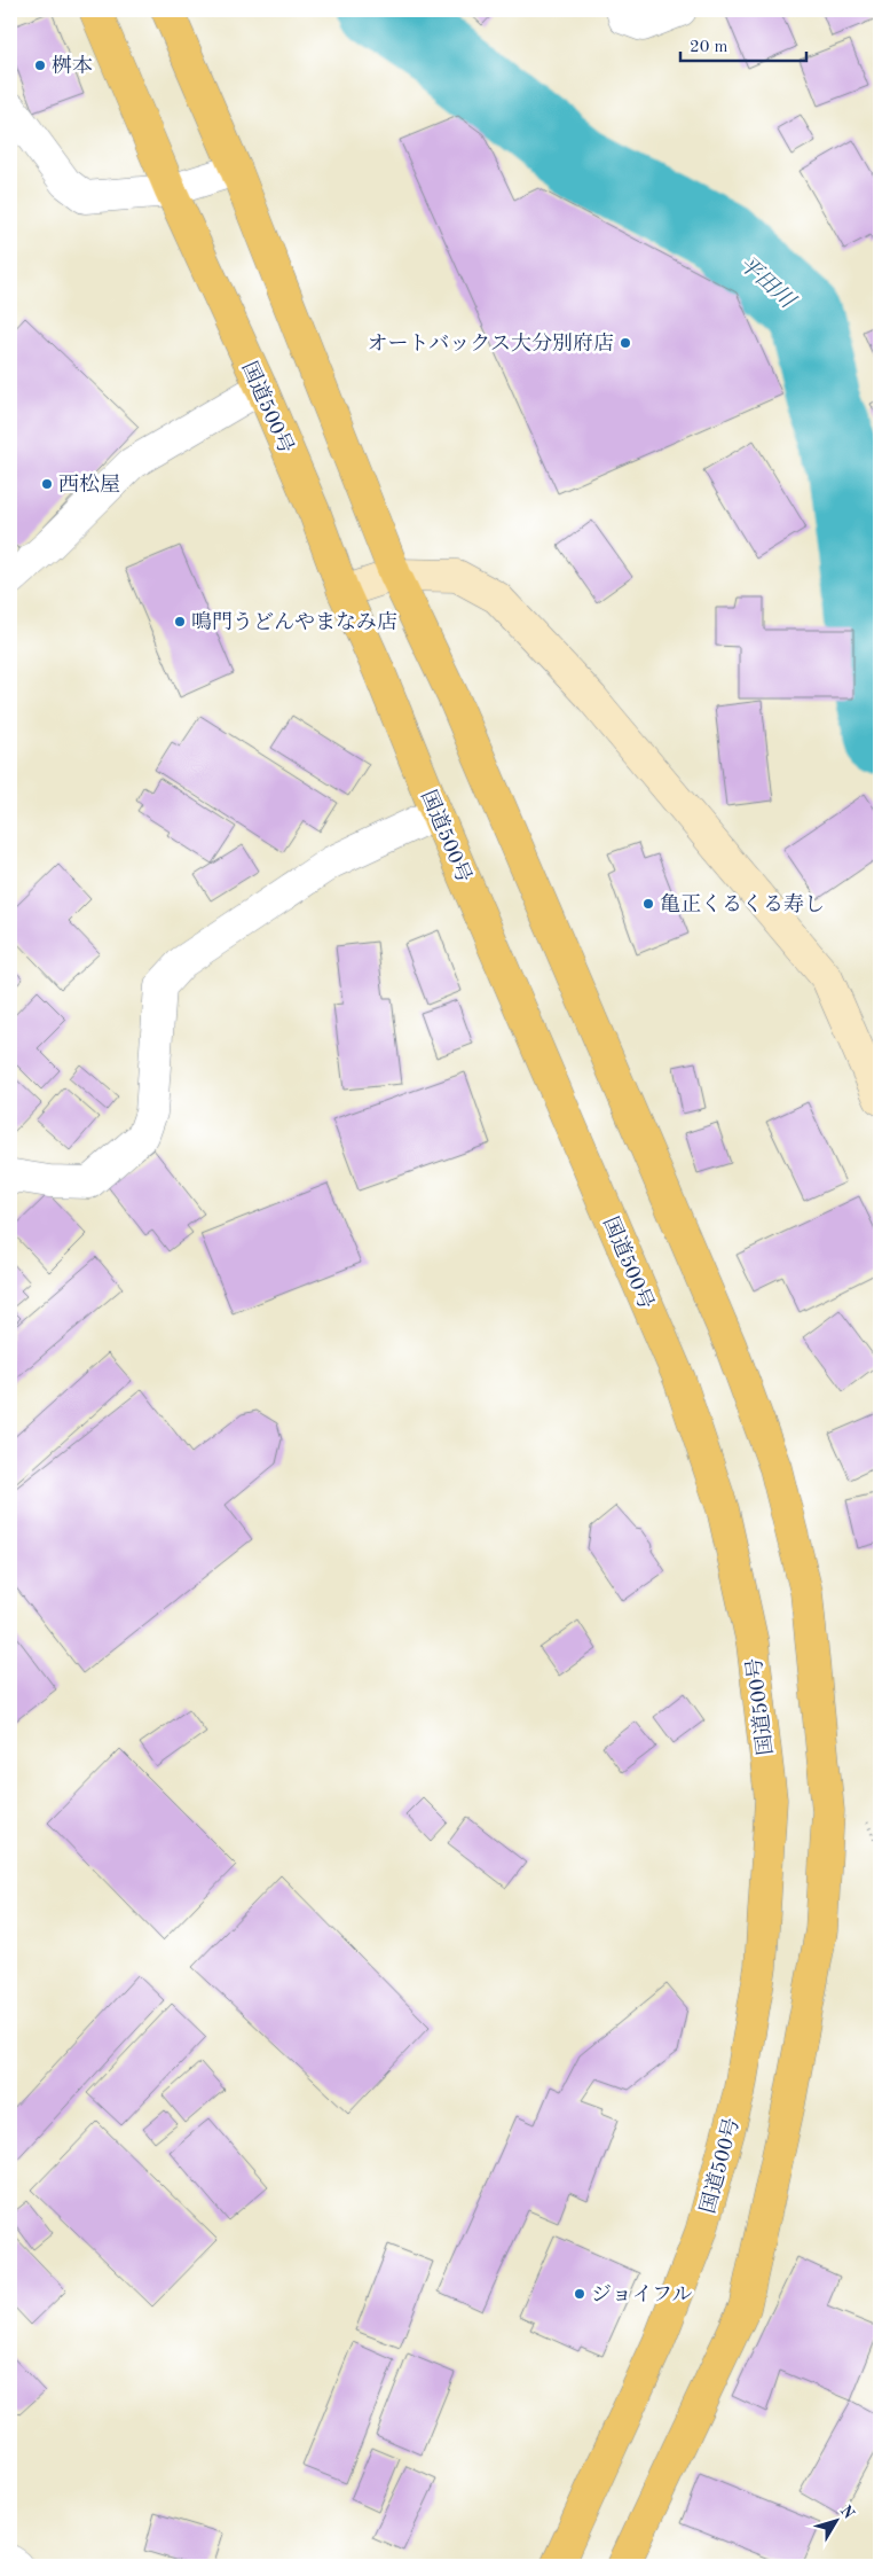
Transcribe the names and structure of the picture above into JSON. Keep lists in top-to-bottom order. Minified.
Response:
{"streets":{"highway":["国道500号"]},"water":["平田川"],"places":["桝本","オートバックス大分別府店","西松屋","鳴門うどんやまなみ店","亀正くるくる寿し","ジョイフル"],"scale_bar":"20 m","north":"top right"}
